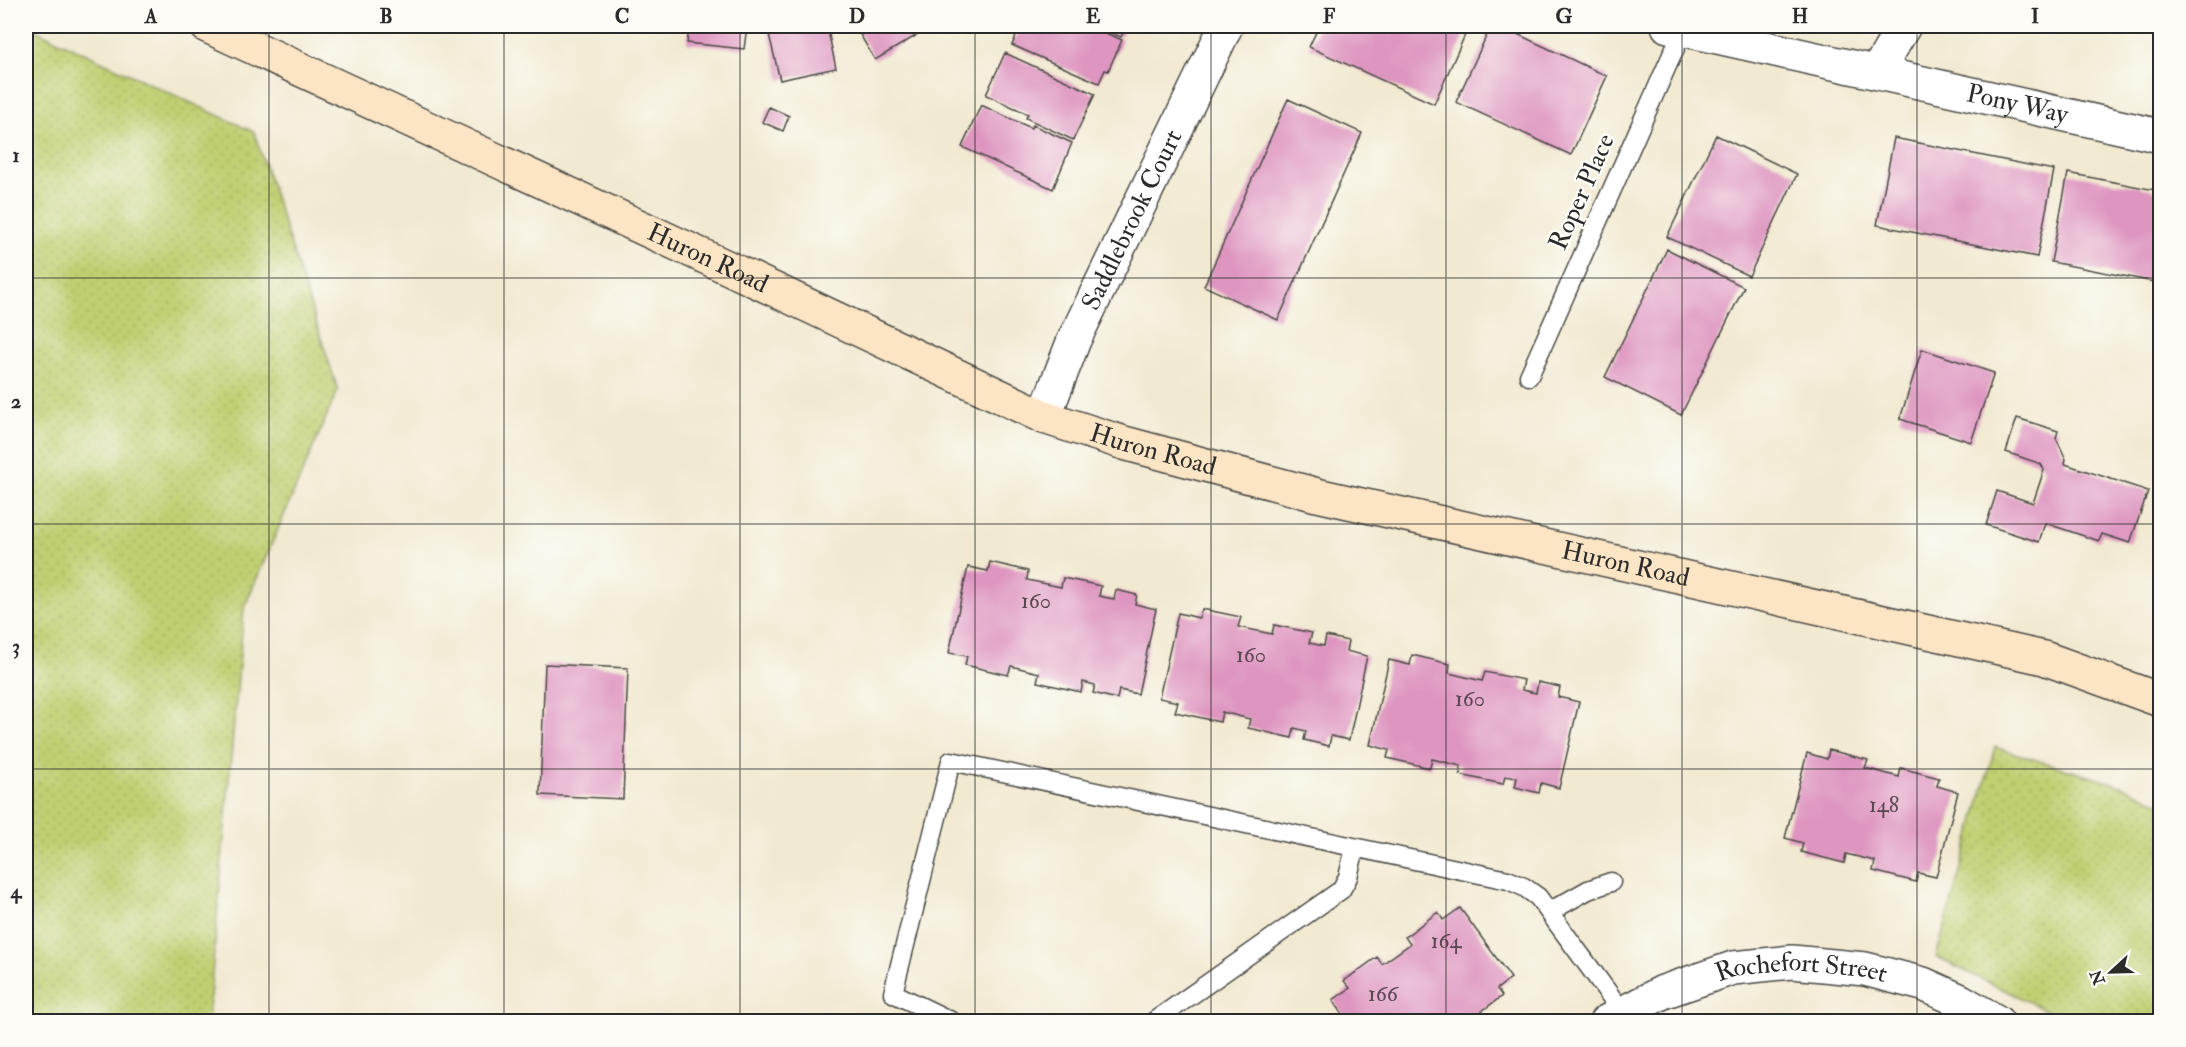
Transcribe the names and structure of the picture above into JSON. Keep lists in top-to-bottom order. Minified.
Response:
{"streets":{"main road":["Huron Road"],"street":["Pony Way","Saddlebrook Court","Rochefort Street"],"lane":["Roper Place"]},"crossings":[["Pony Way","Roper Place"],["Saddlebrook Court","Huron Road"]],"house_numbers":["160","160","160","148","164","166"],"north":"left","grid":{"columns":["A","B","C","D","E","F","G","H","I"],"rows":["1","2","3","4"]}}
